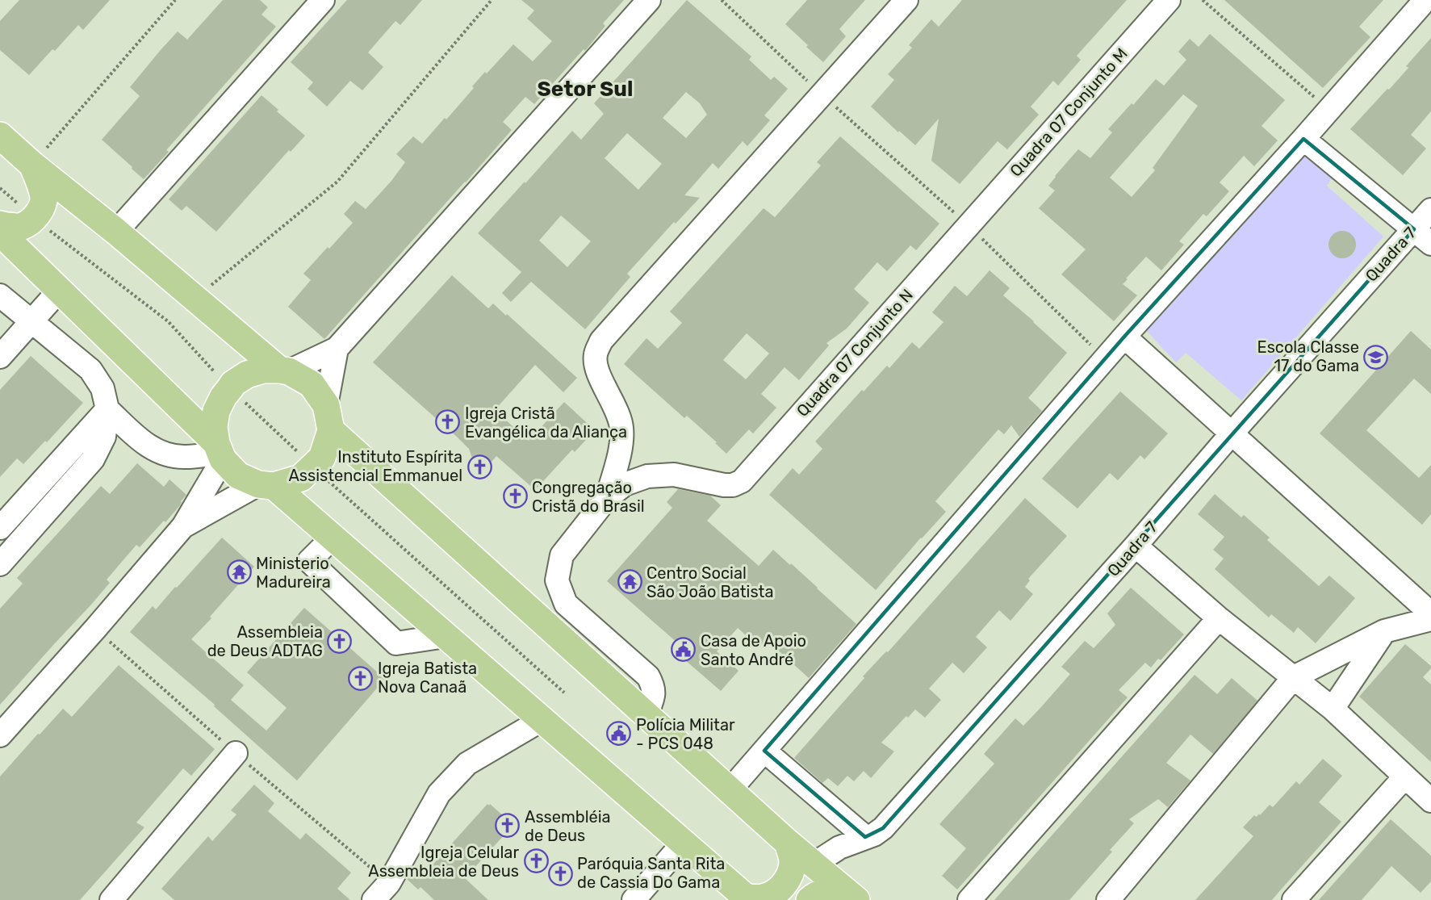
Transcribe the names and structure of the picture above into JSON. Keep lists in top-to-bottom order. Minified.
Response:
{"streets":{"street":["Quadra 07 Conjunto M","Quadra 7","Quadra 07 Conjunto N"]},"crossings":[["Quadra 07 Conjunto M","Quadra 07 Conjunto N"]],"districts":["Setor Sul"],"places":{"school or university":["Escola Classe 17 do Gama"],"church":["Igreja Cristã Evangélica da Aliança","Instituto Espírita Assistencial Emmanuel","Congregação Cristã do Brasil","Assembleia de Deus ADTAG","Igreja Batista Nova Canaã","Assembléia de Deus","Igreja Celular Assembleia de Deus","Paróquia Santa Rita de Cassia Do Gama"],"temple":["Ministerio Madureira","Centro Social São João Batista"],"public building":["Casa de Apoio Santo André","Polícia Militar - PCS 048"]}}
